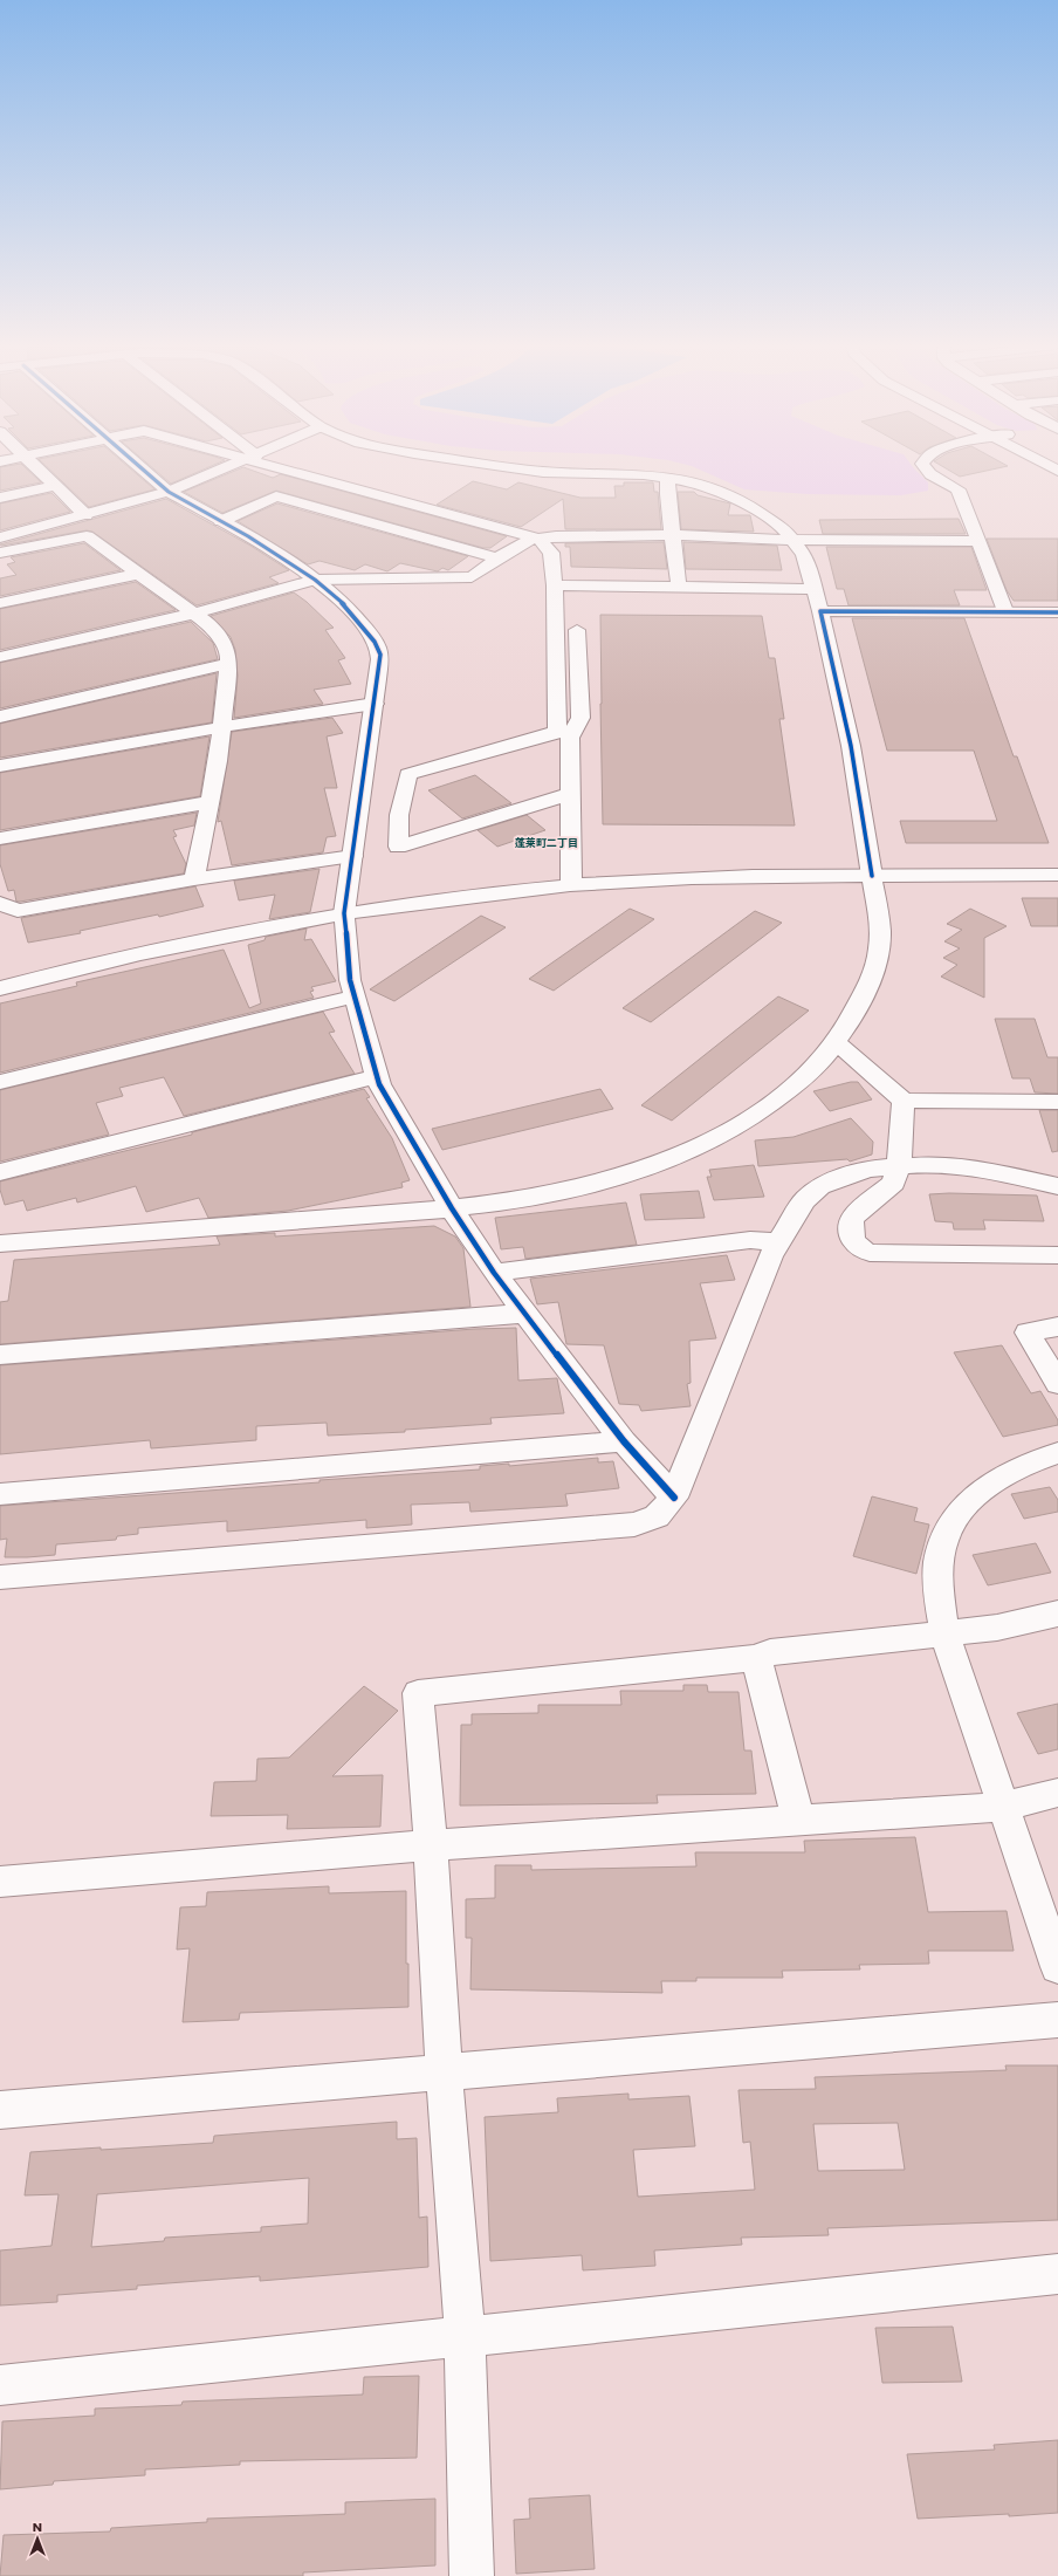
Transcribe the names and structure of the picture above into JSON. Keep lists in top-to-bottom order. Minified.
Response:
{"districts":["蓬莱町二丁目"],"north":"top"}
